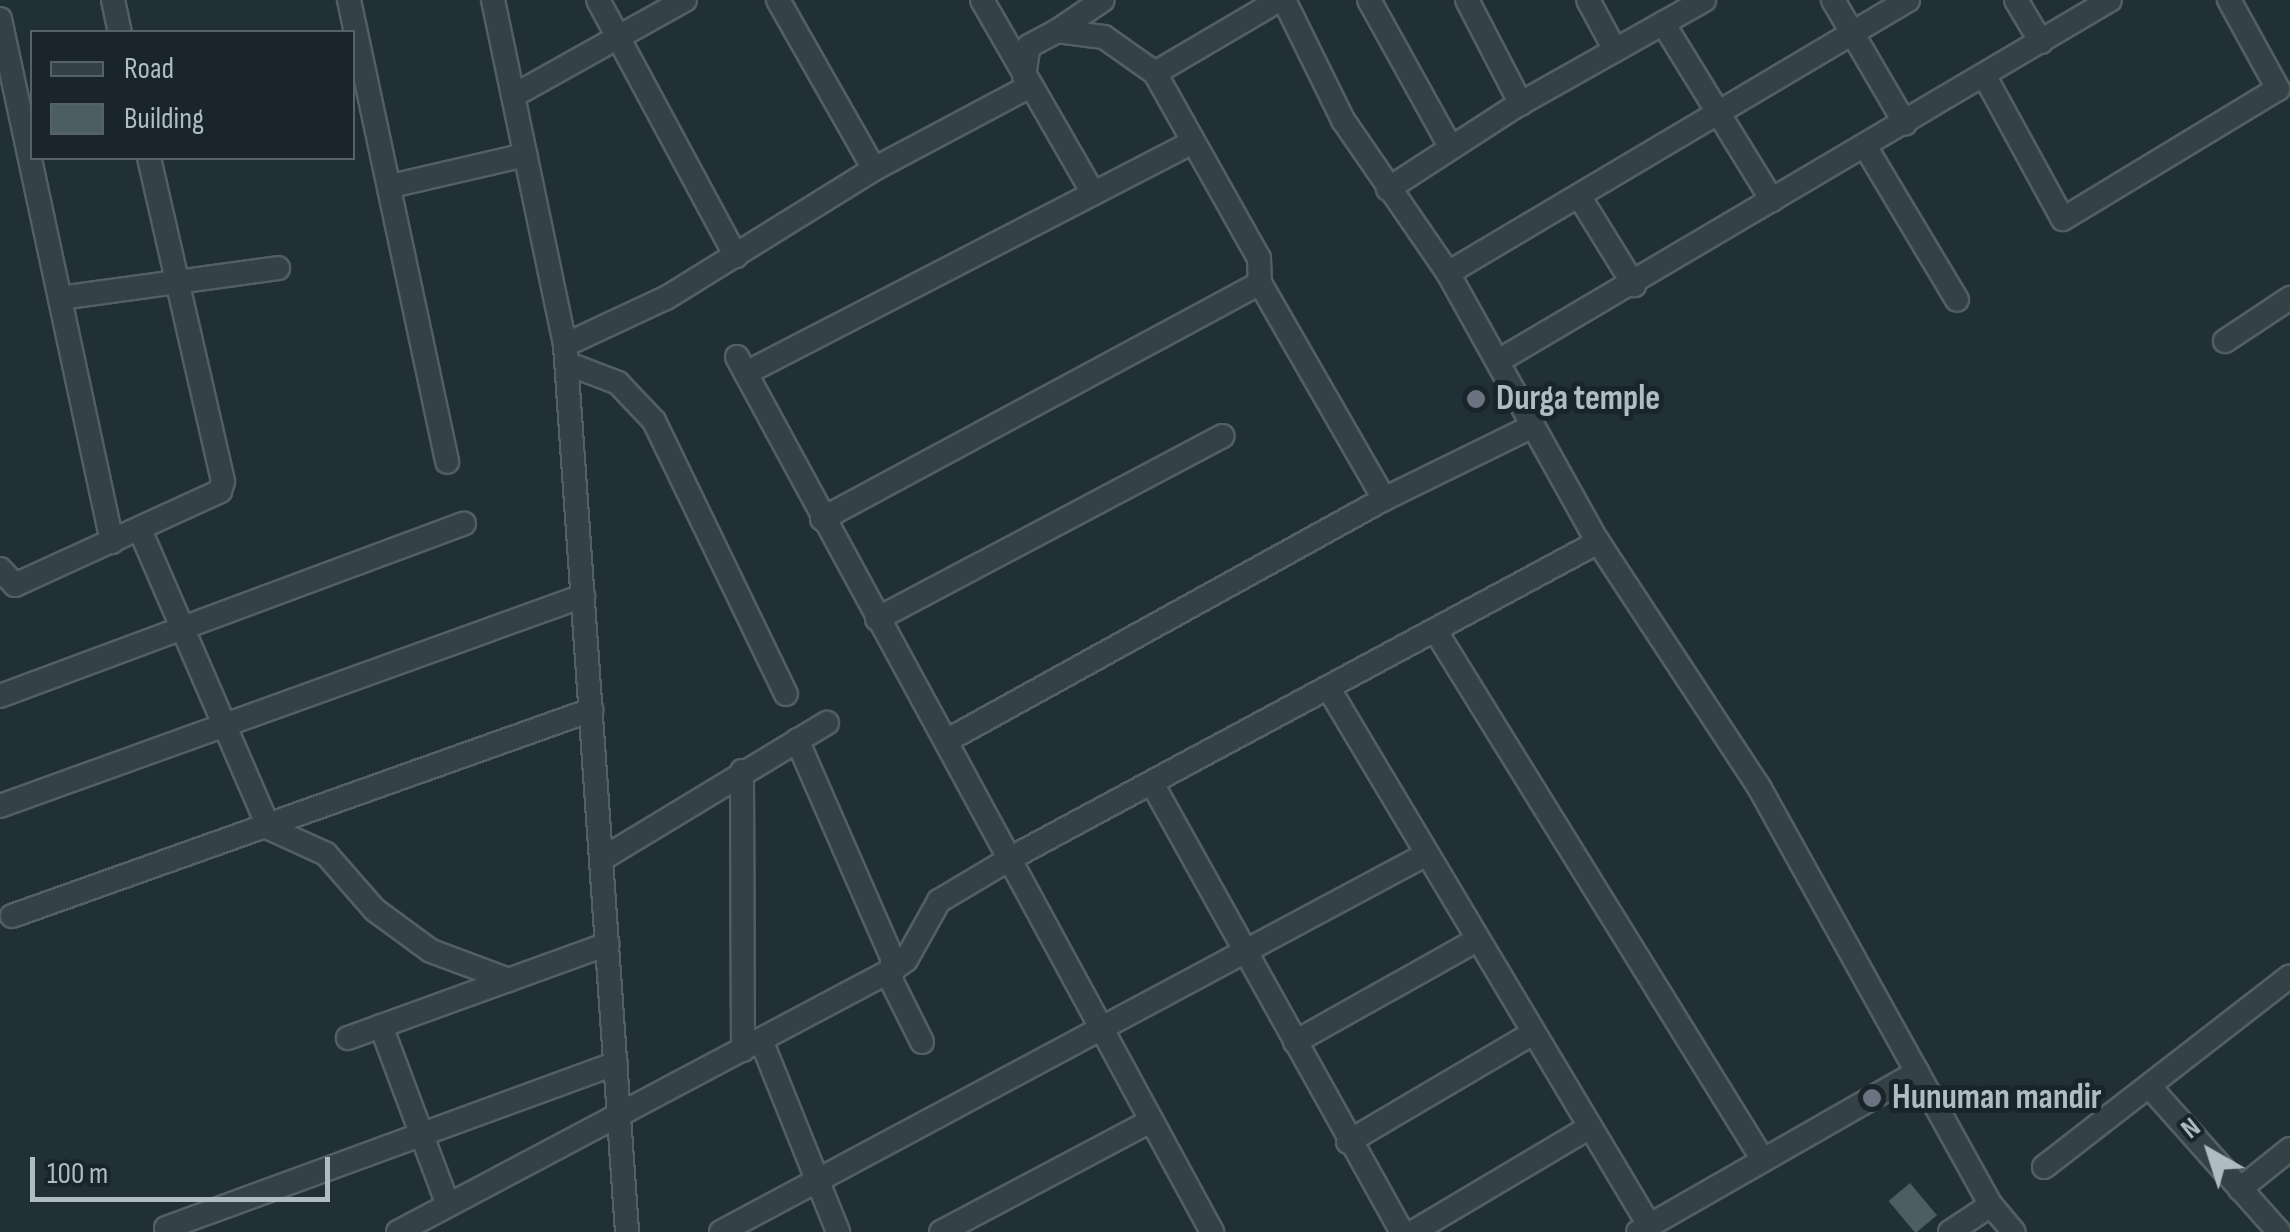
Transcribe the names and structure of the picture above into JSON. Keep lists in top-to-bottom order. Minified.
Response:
{"places":["Durga temple","Hunuman mandir"],"legend":["Road","Building"],"scale_bar":"100 m","north":"top left"}
